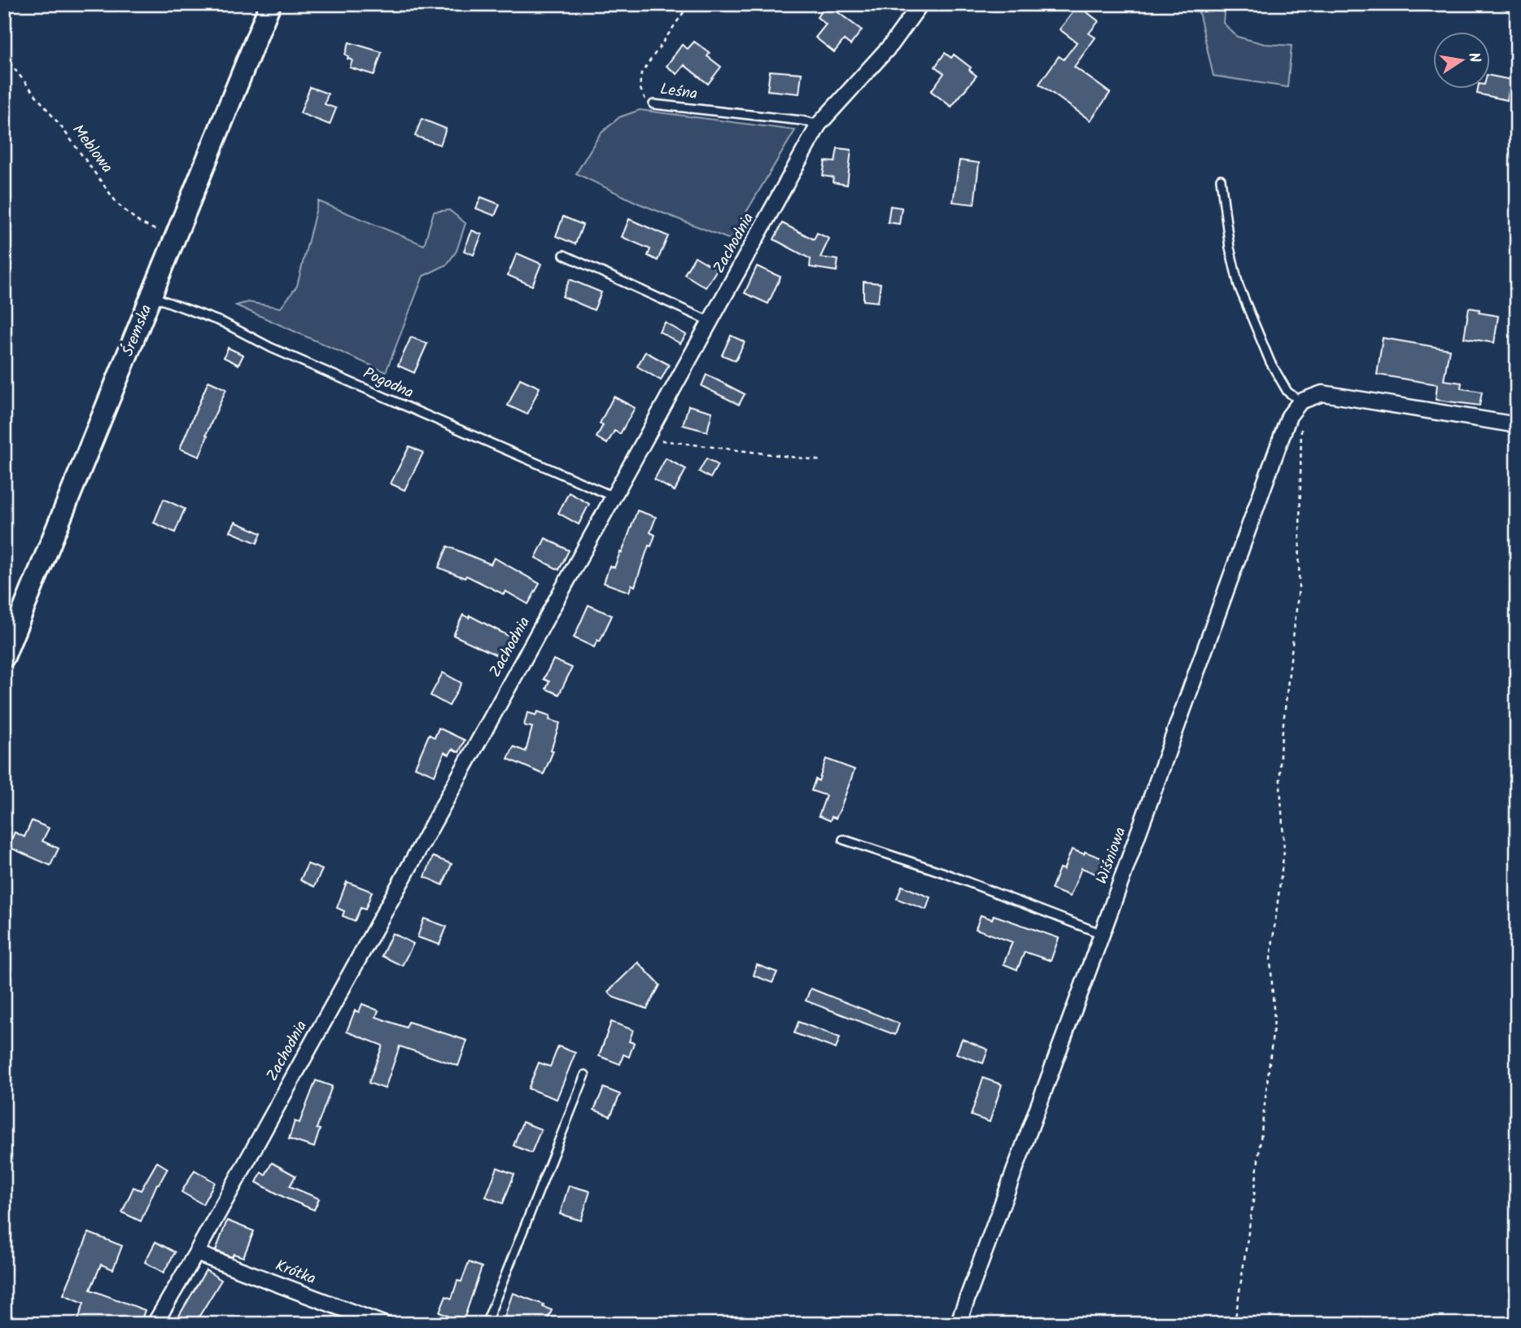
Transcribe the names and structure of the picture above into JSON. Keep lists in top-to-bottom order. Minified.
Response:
{"streets":{"main road":["Śremska"],"street":["Zachodnia","Wiśniowa","Krótka"],"lane":["Leśna","Pogodna"],"path":["Meblowa"]},"crossings":[["Leśna","Zachodnia"],["Meblowa","Śremska"],["Zachodnia","Pogodna"],["Zachodnia","Krótka"],["Śremska","Pogodna"]],"north":"right"}
